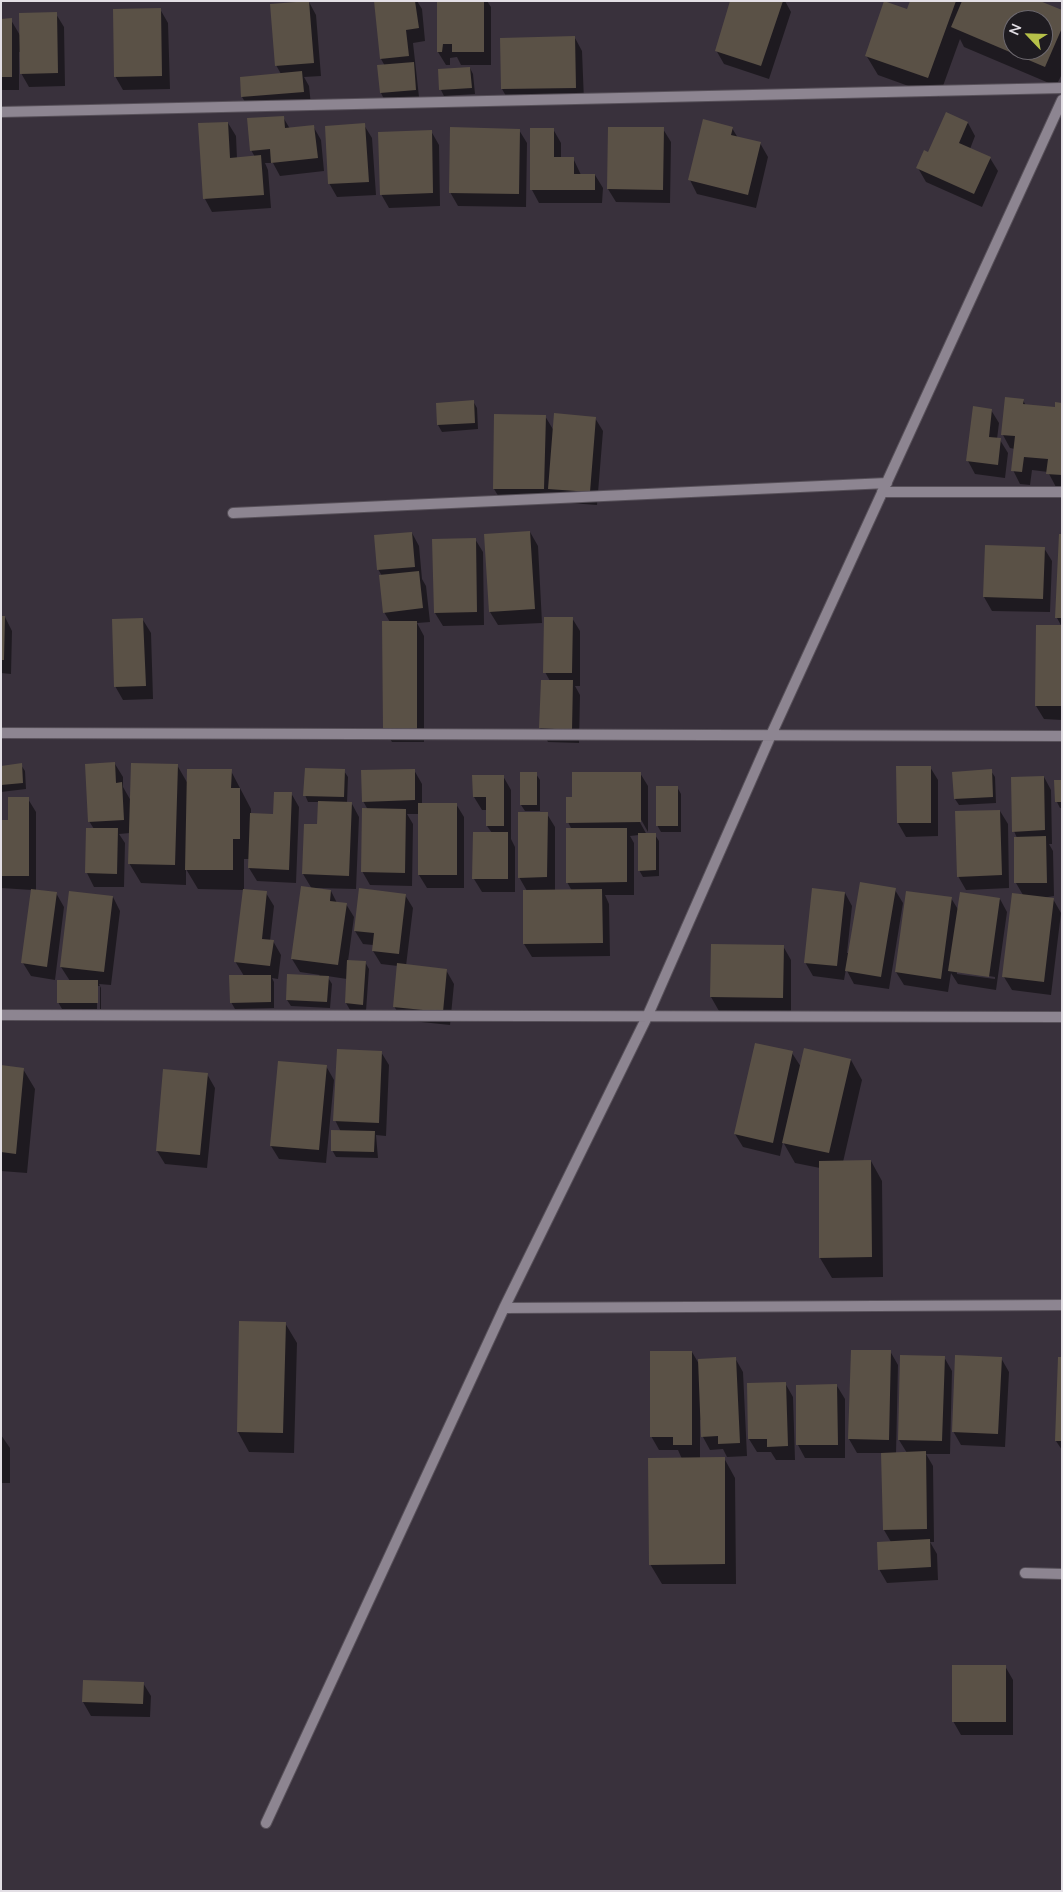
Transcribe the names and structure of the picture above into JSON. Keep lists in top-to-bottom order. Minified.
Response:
{"north":"top left"}
